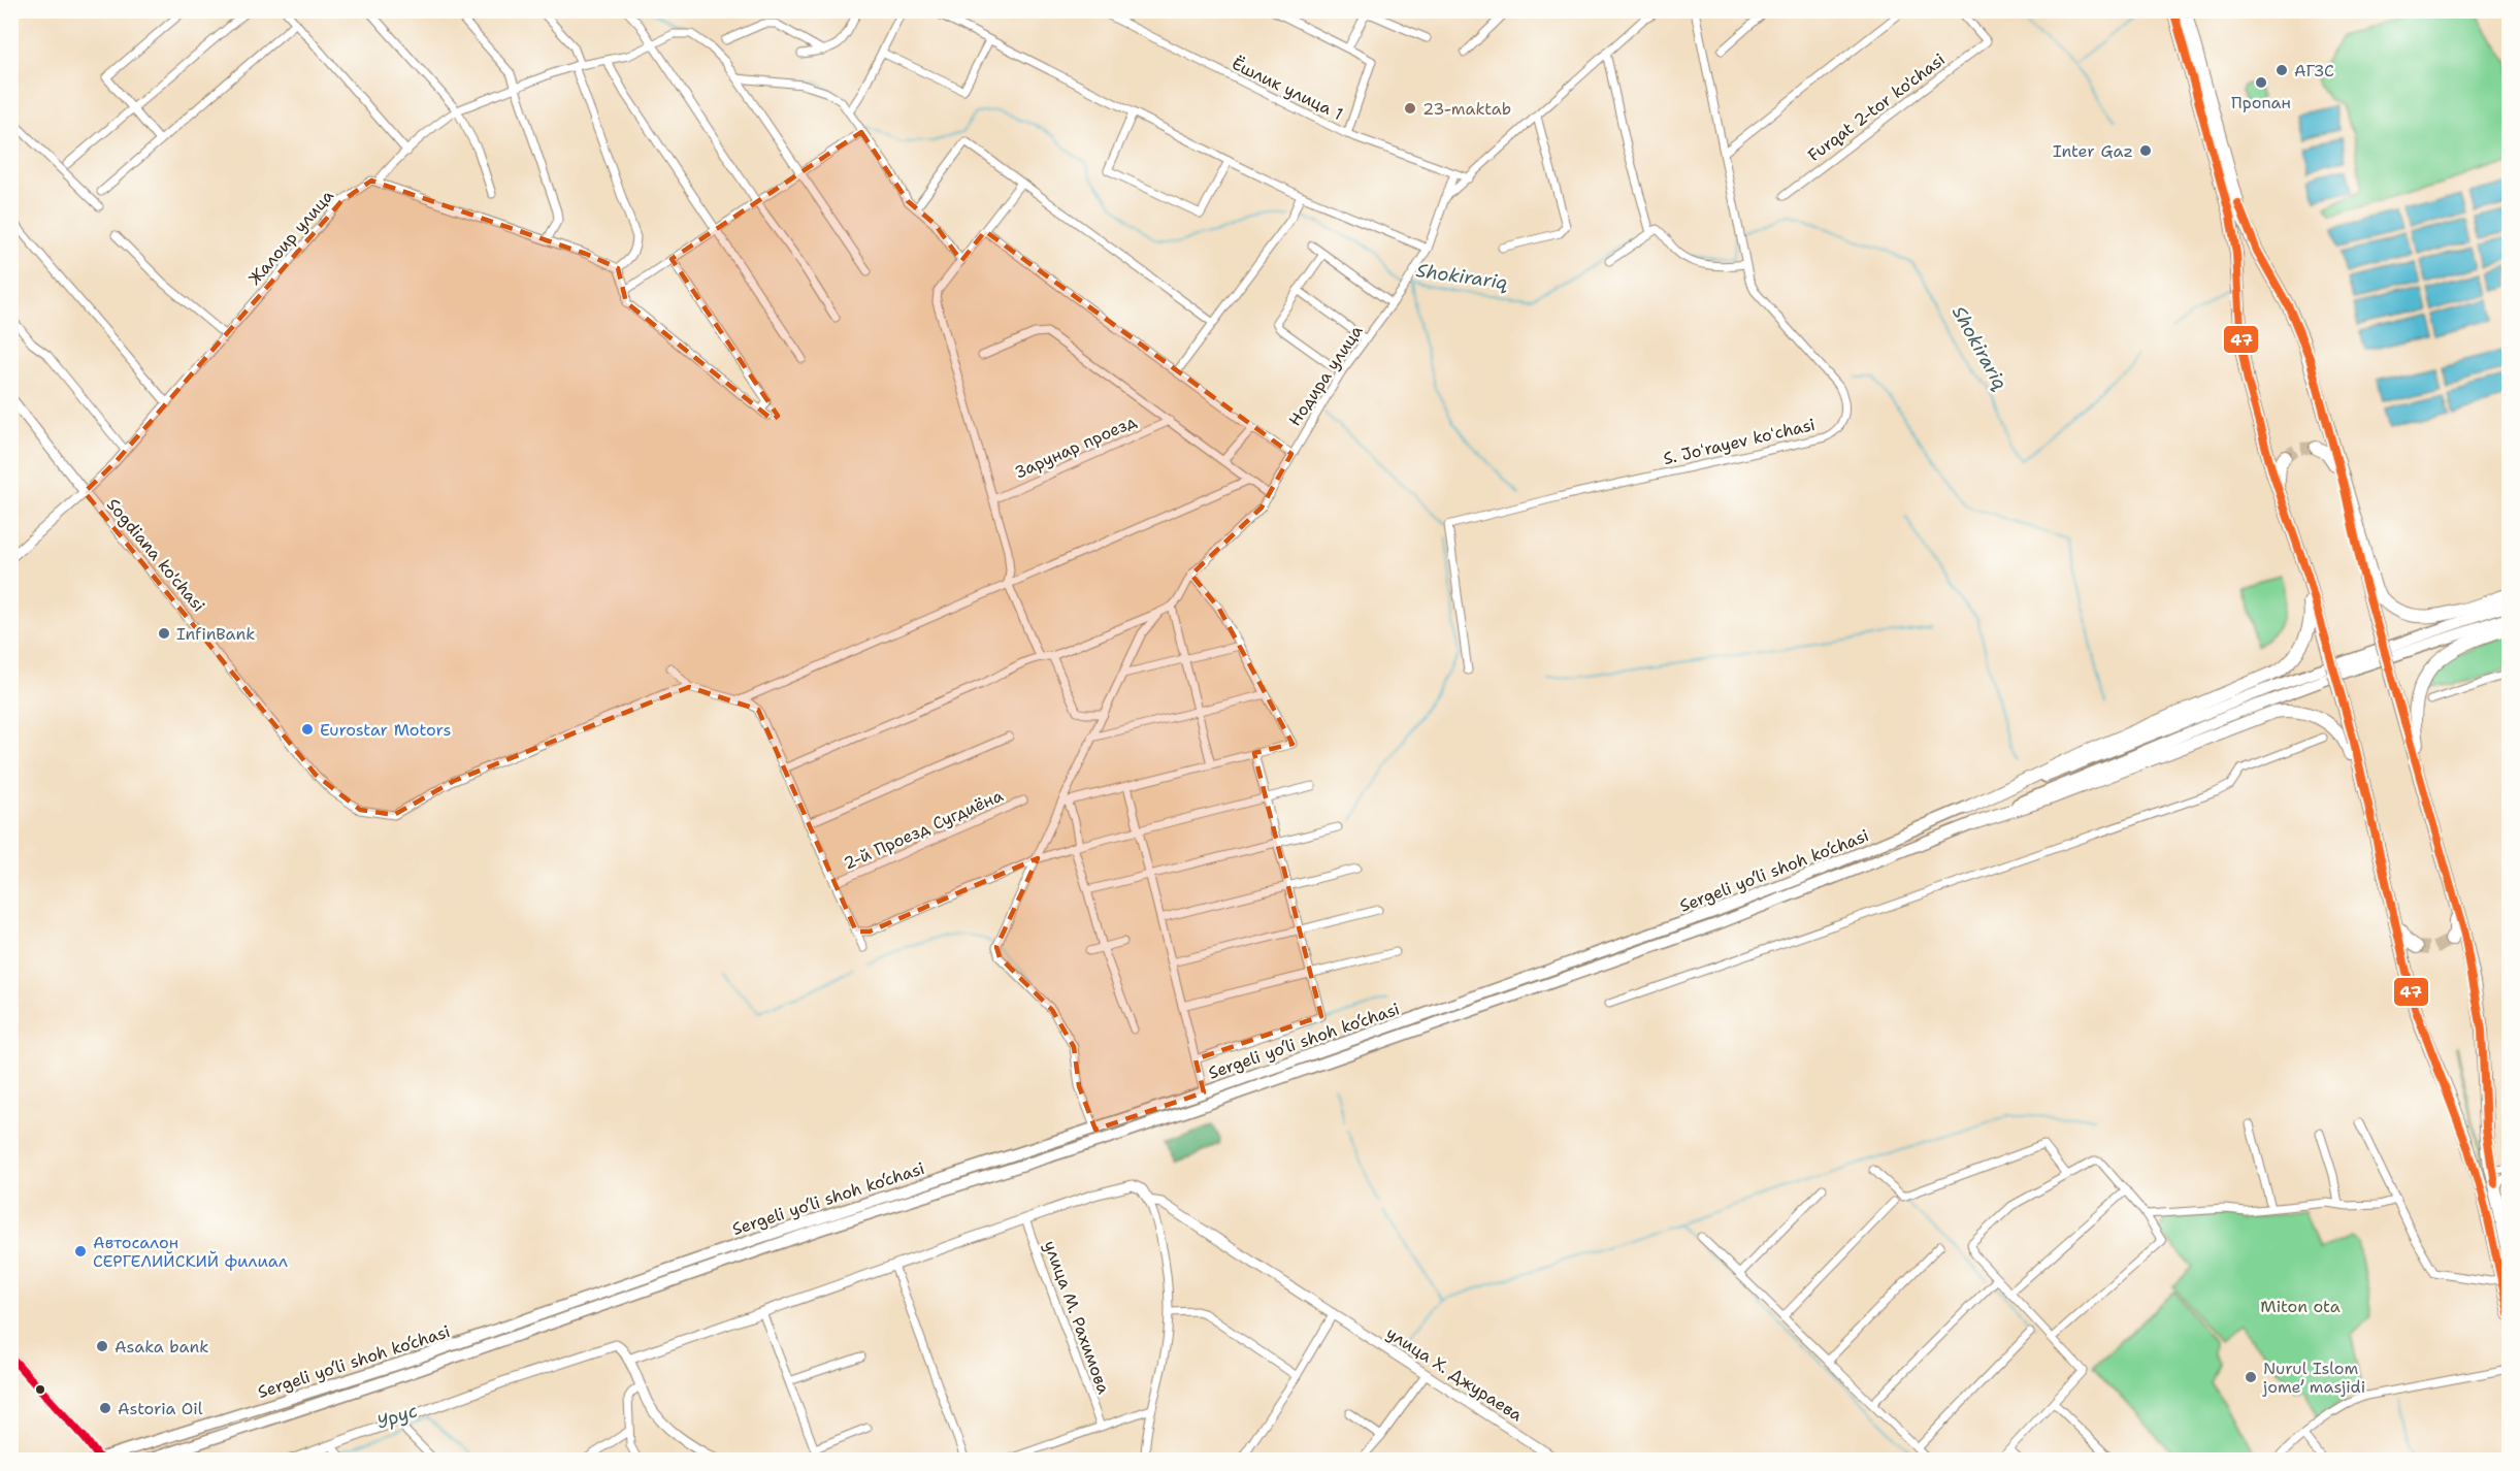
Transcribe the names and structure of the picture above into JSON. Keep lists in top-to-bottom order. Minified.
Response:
{"streets":{"main road":["Sergeli yo‘li shoh ko‘chasi"],"street":["Ёшлик улица 1","Furqat 2-tor ko'chasi","Жалоир улица","Нодира улица","S. Joʻrayev koʻchasi","Зарунар проезд","Sogdiana ko'chasi","2-й Проезд Сугдиёна","улица М. Рахимова","улица Х. Джураева"]},"crossings":[["Ёшлик улица 1","Нодира улица"],["Жалоир улица","Sogdiana ko'chasi"],["улица М. Рахимова","улица Х. Джураева"]],"water":["Shokirariq","Урус"],"parks":["Miton ota"],"places":["АГЗС","Пропан","23-maktab","Inter Gaz","InfinBank","Eurostar Motors","Автосалон СЕРГЕЛИЙСКИЙ филиал","Asaka bank","Nurul Islom jome’ masjidi","Astoria Oil"],"lines":["transit line 47"]}
